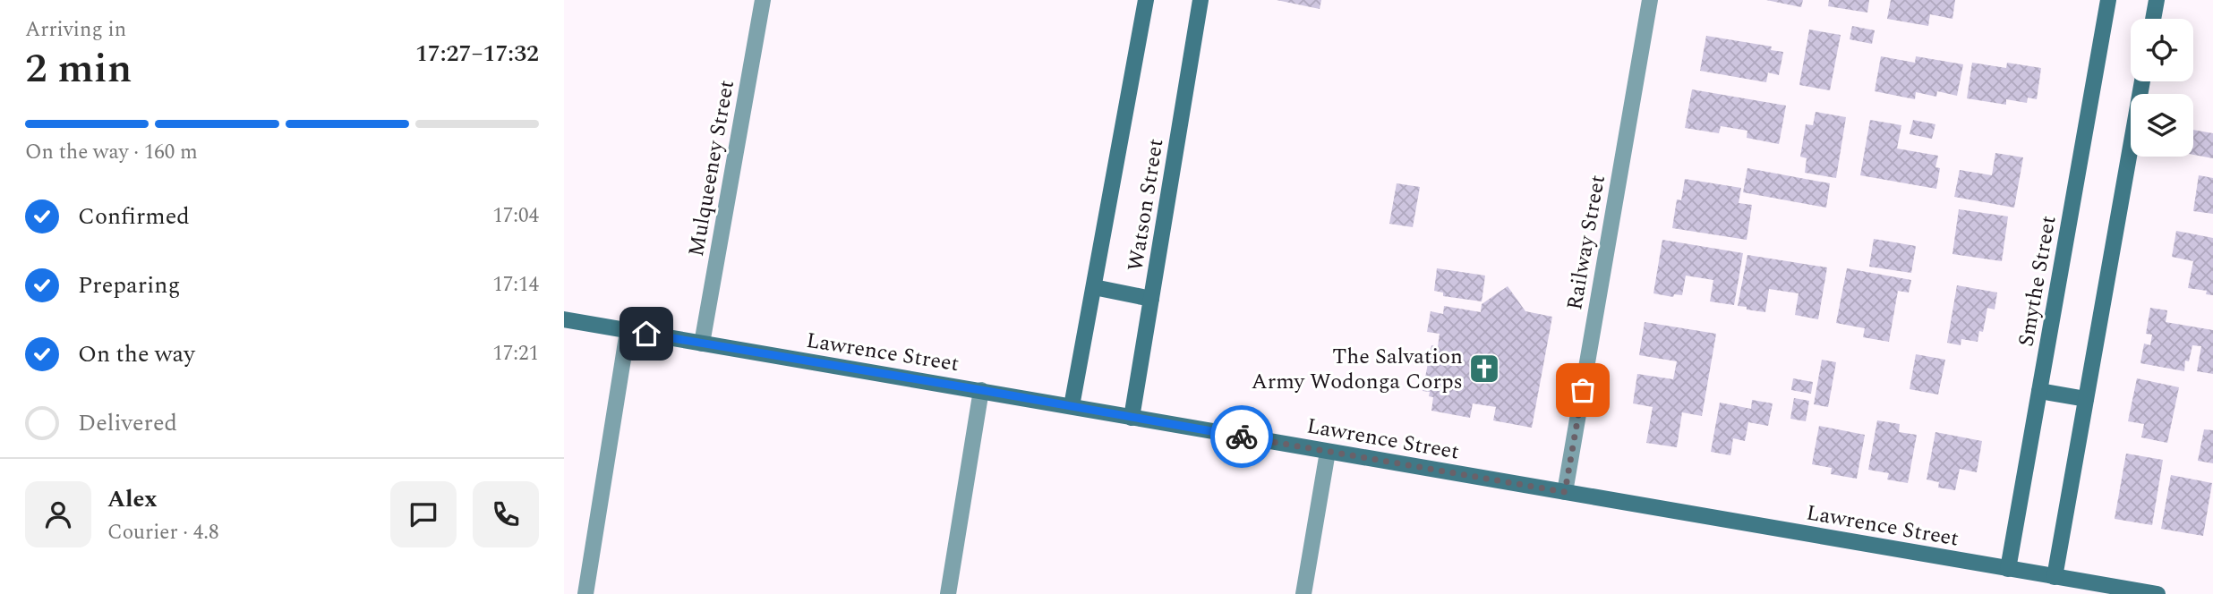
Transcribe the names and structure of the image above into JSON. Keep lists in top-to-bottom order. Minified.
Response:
{"streets":{"street":["Mulqueeney Street","Watson Street","Railway Street","Smythe Street","Lawrence Street"]},"crossings":[["Mulqueeney Street","Lawrence Street"],["Watson Street","Lawrence Street"],["Railway Street","Lawrence Street"],["Smythe Street","Lawrence Street"]],"places":{"church":["The Salvation Army Wodonga Corps"]},"page":{"heading":["2 min","Arriving in","17:27–17:32"],"panel":["Alex","Courier · 4.8"],"bar":"On the way · 160 m","list":[["Confirmed","17:04"],["Preparing","17:14"],["On the way","17:21"],"Delivered"]}}
